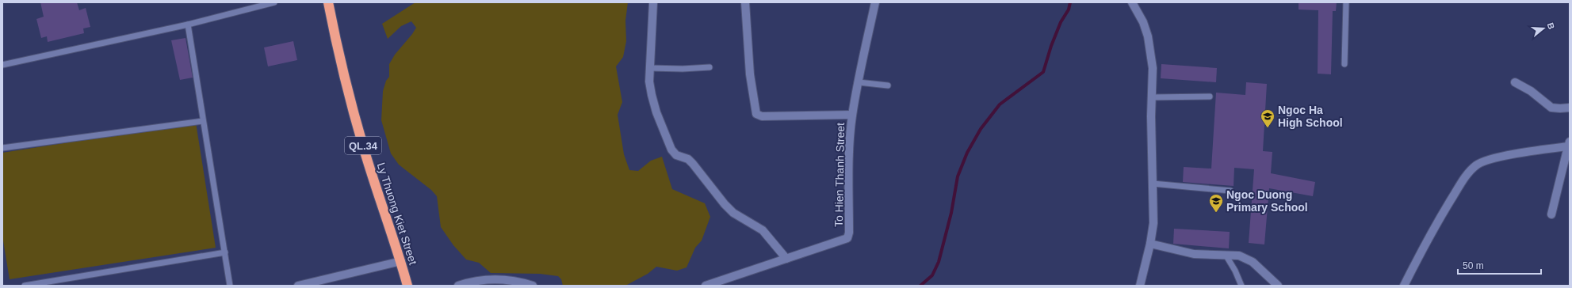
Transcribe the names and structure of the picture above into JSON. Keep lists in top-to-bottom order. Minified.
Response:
{"streets":{"highway":["QL.34","Ly Thuong Kiet Street"],"street":["To Hien Thanh Street"]},"places":{"school or university":["Ngoc Ha High School","Ngoc Duong Primary School"]},"scale_bar":"50 m","north":"right"}
